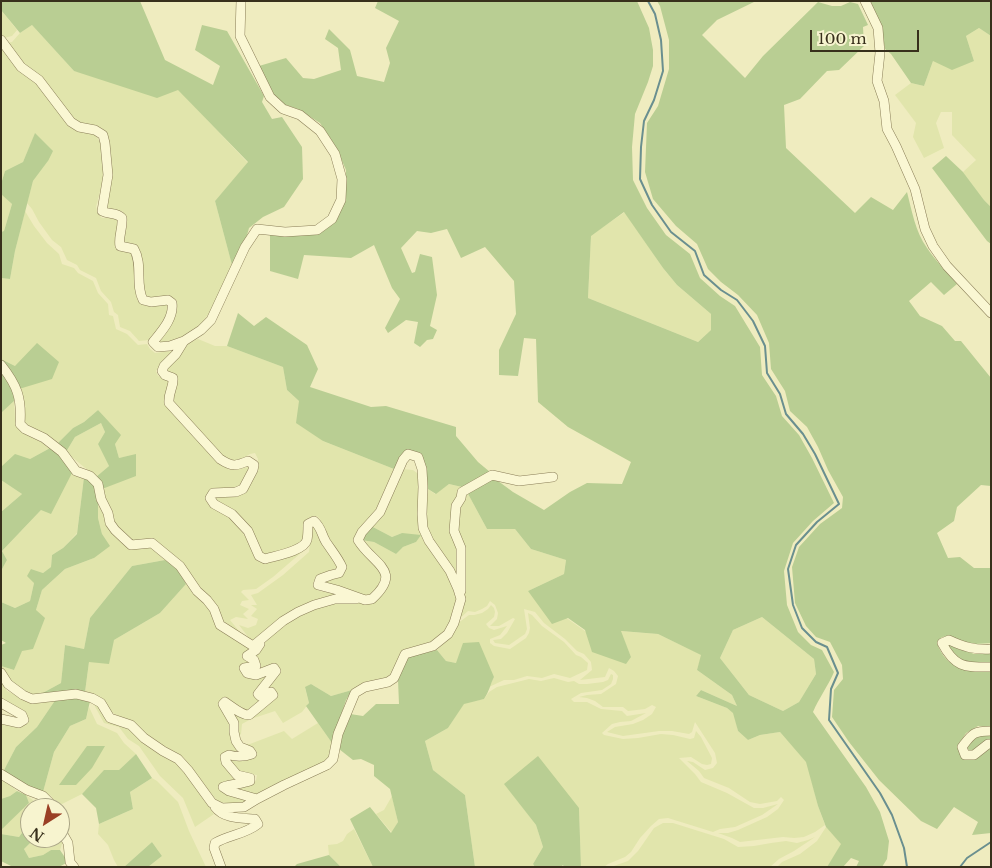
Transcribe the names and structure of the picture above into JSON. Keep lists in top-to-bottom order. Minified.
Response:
{"scale_bar":"100 m","north":"bottom left"}
